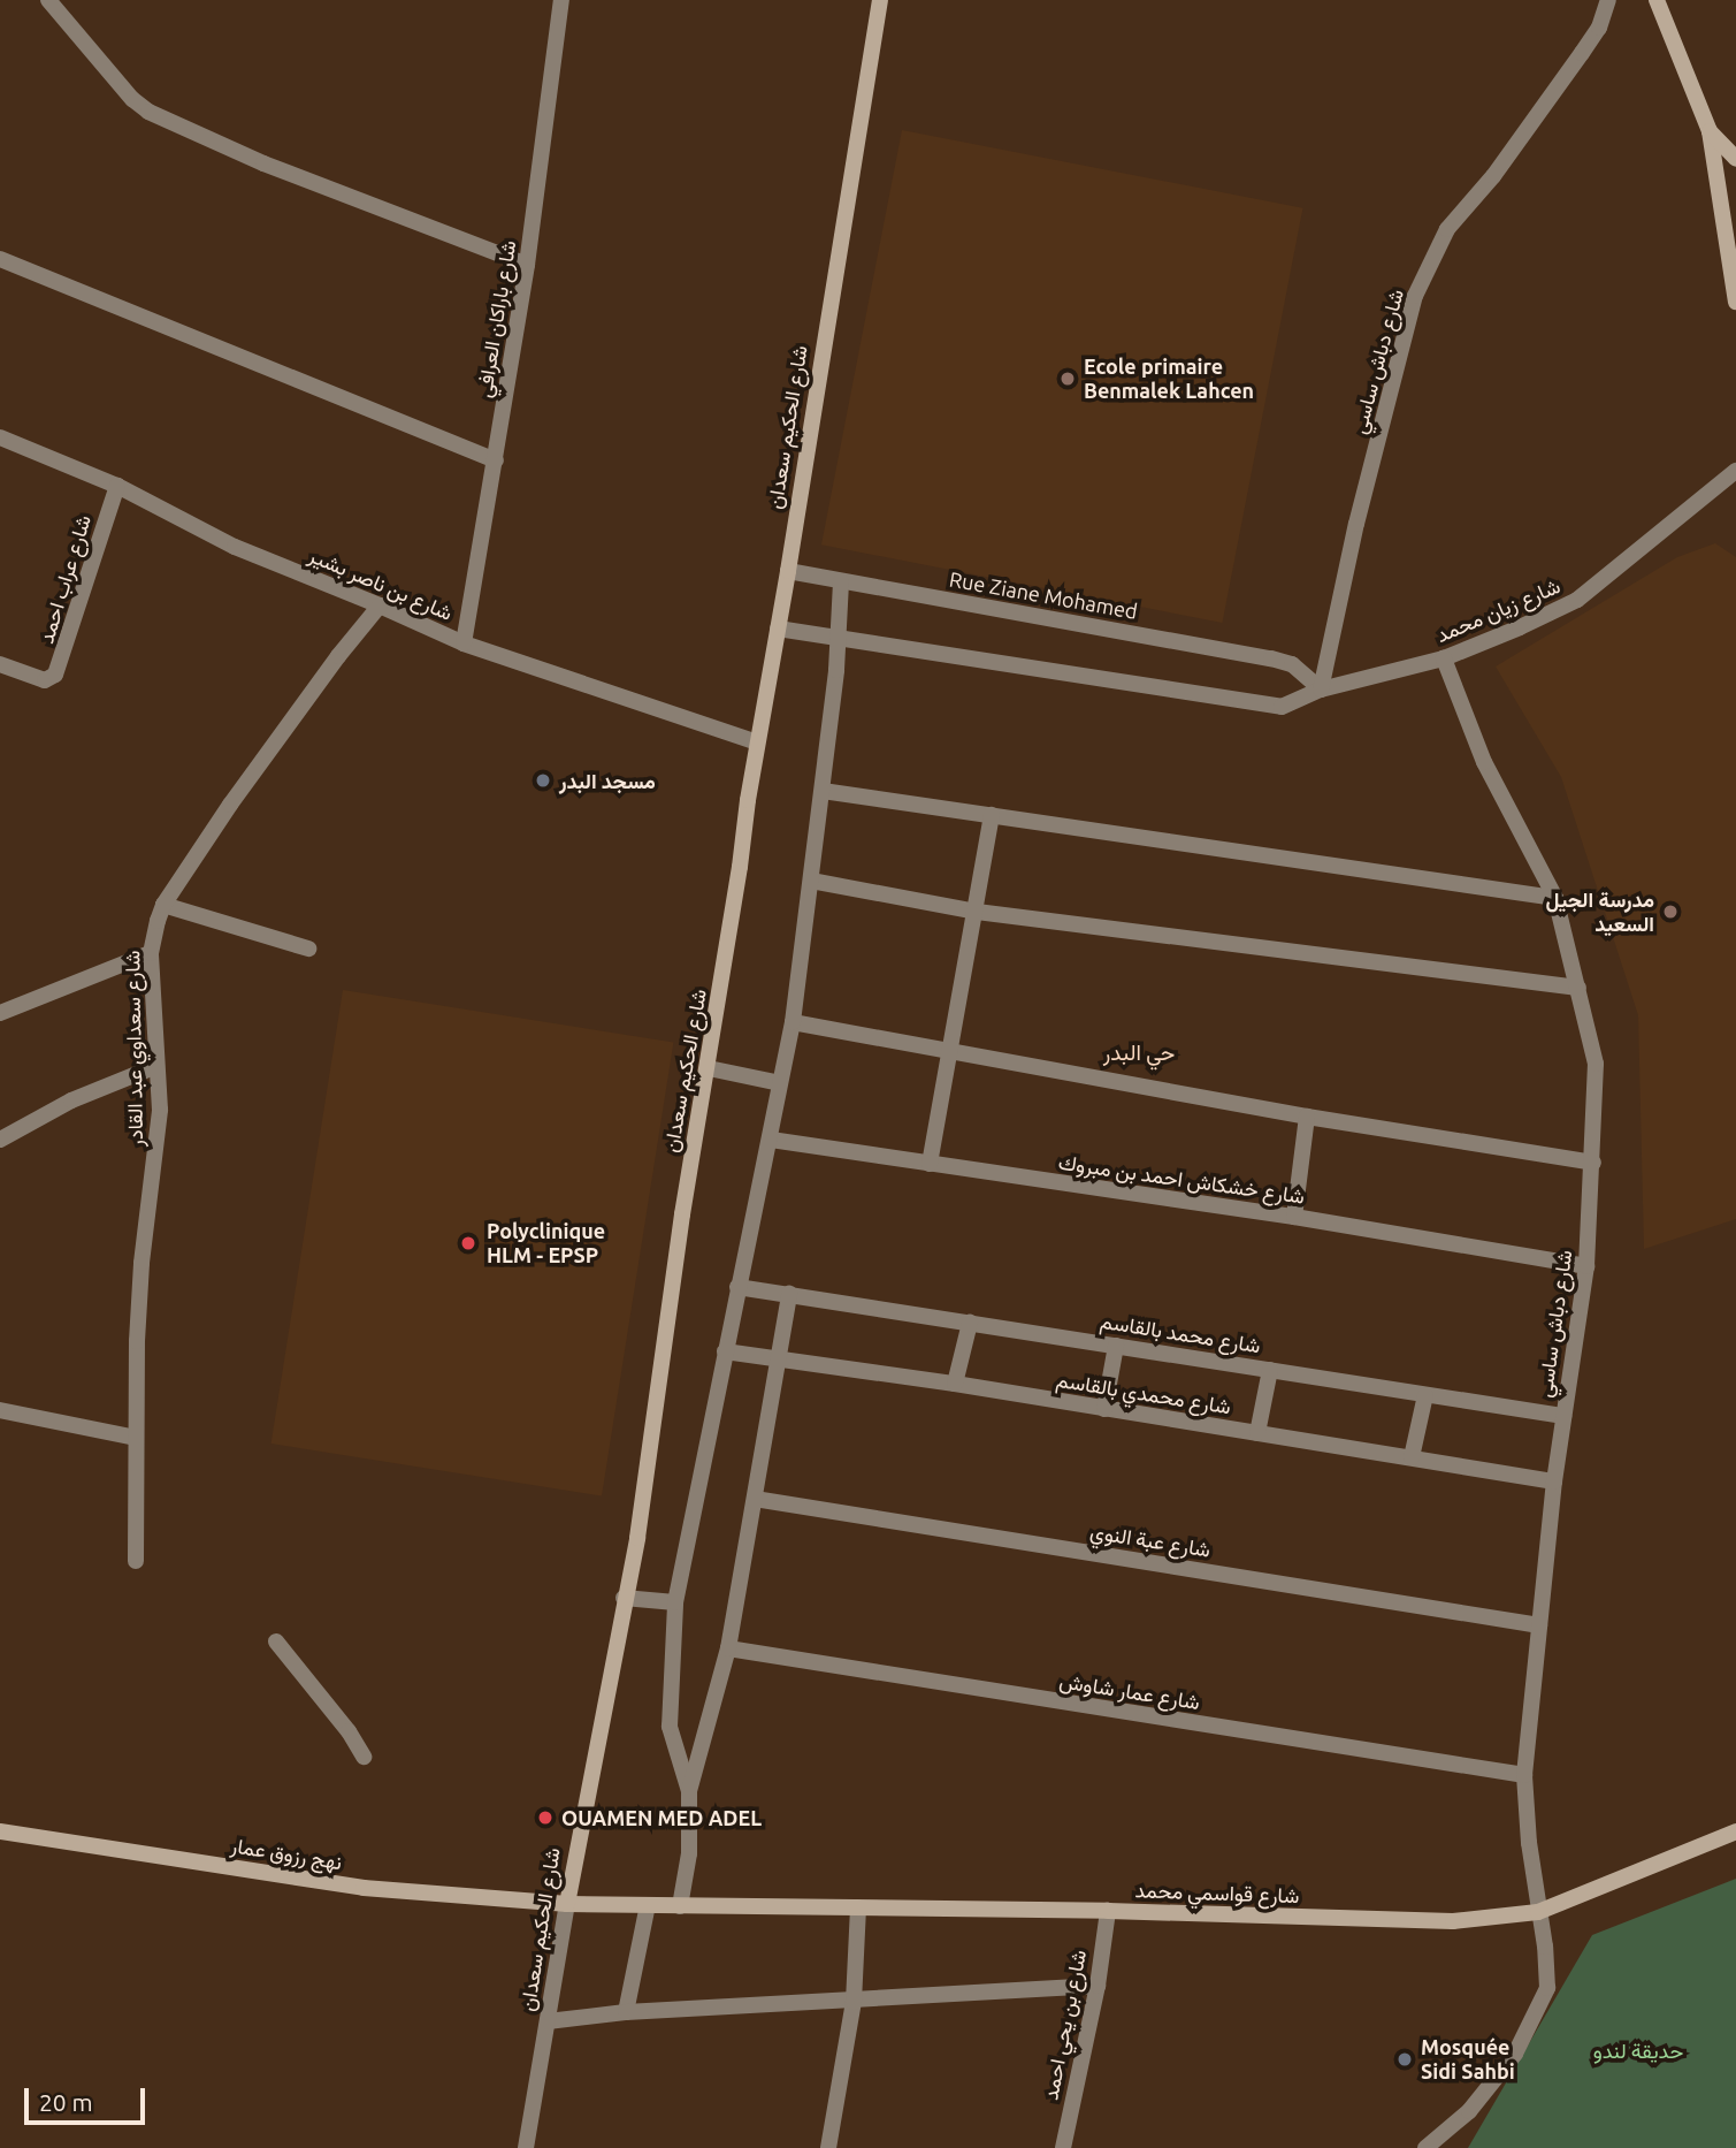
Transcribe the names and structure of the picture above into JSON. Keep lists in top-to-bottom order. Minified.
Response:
{"streets":{"street":["شارع باراكان العرافي","شارع دباش ساسي","شارع الحكيم سعدان","شارع عراب احمد","شارع بن ناصر بشير","Rue Ziane Mohamed","شارع زيان محمد","شارع سعداوي عبد القادر","شارع خشكاش احمد بن مبروك","شارع محمد بالقاسم","شارع محمدي بالقاسم","شارع عبة النوي","شارع عمار شاوش","نهج رزوق عمار","شارع قواسمي محمد","شارع بن يحي احمد"]},"crossings":[["شارع باراكان العرافي","شارع بن ناصر بشير"],["شارع دباش ساسي","Rue Ziane Mohamed"],["شارع دباش ساسي","شارع زيان محمد"],["شارع دباش ساسي","شارع خشكاش احمد بن مبروك"],["شارع دباش ساسي","شارع محمد بالقاسم"],["شارع دباش ساسي","شارع محمدي بالقاسم"],["شارع دباش ساسي","شارع عبة النوي"],["شارع دباش ساسي","شارع عمار شاوش"],["شارع دباش ساسي","شارع قواسمي محمد"],["شارع الحكيم سعدان","شارع بن ناصر بشير"],["شارع الحكيم سعدان","Rue Ziane Mohamed"],["شارع الحكيم سعدان","شارع زيان محمد"],["شارع الحكيم سعدان","نهج رزوق عمار"],["شارع عراب احمد","شارع بن ناصر بشير"],["شارع بن ناصر بشير","شارع سعداوي عبد القادر"],["Rue Ziane Mohamed","شارع زيان محمد"],["شارع قواسمي محمد","شارع بن يحي احمد"]],"districts":["حي البدر"],"parks":["حديقة لندو"],"places":["Ecole primaire Benmalek Lahcen","مسجد البدر","مدرسة الجيل السعيد","Polyclinique HLM - EPSP","OUAMEN MED ADEL","Mosquée Sidi Sahbi"],"scale_bar":"20 m"}
